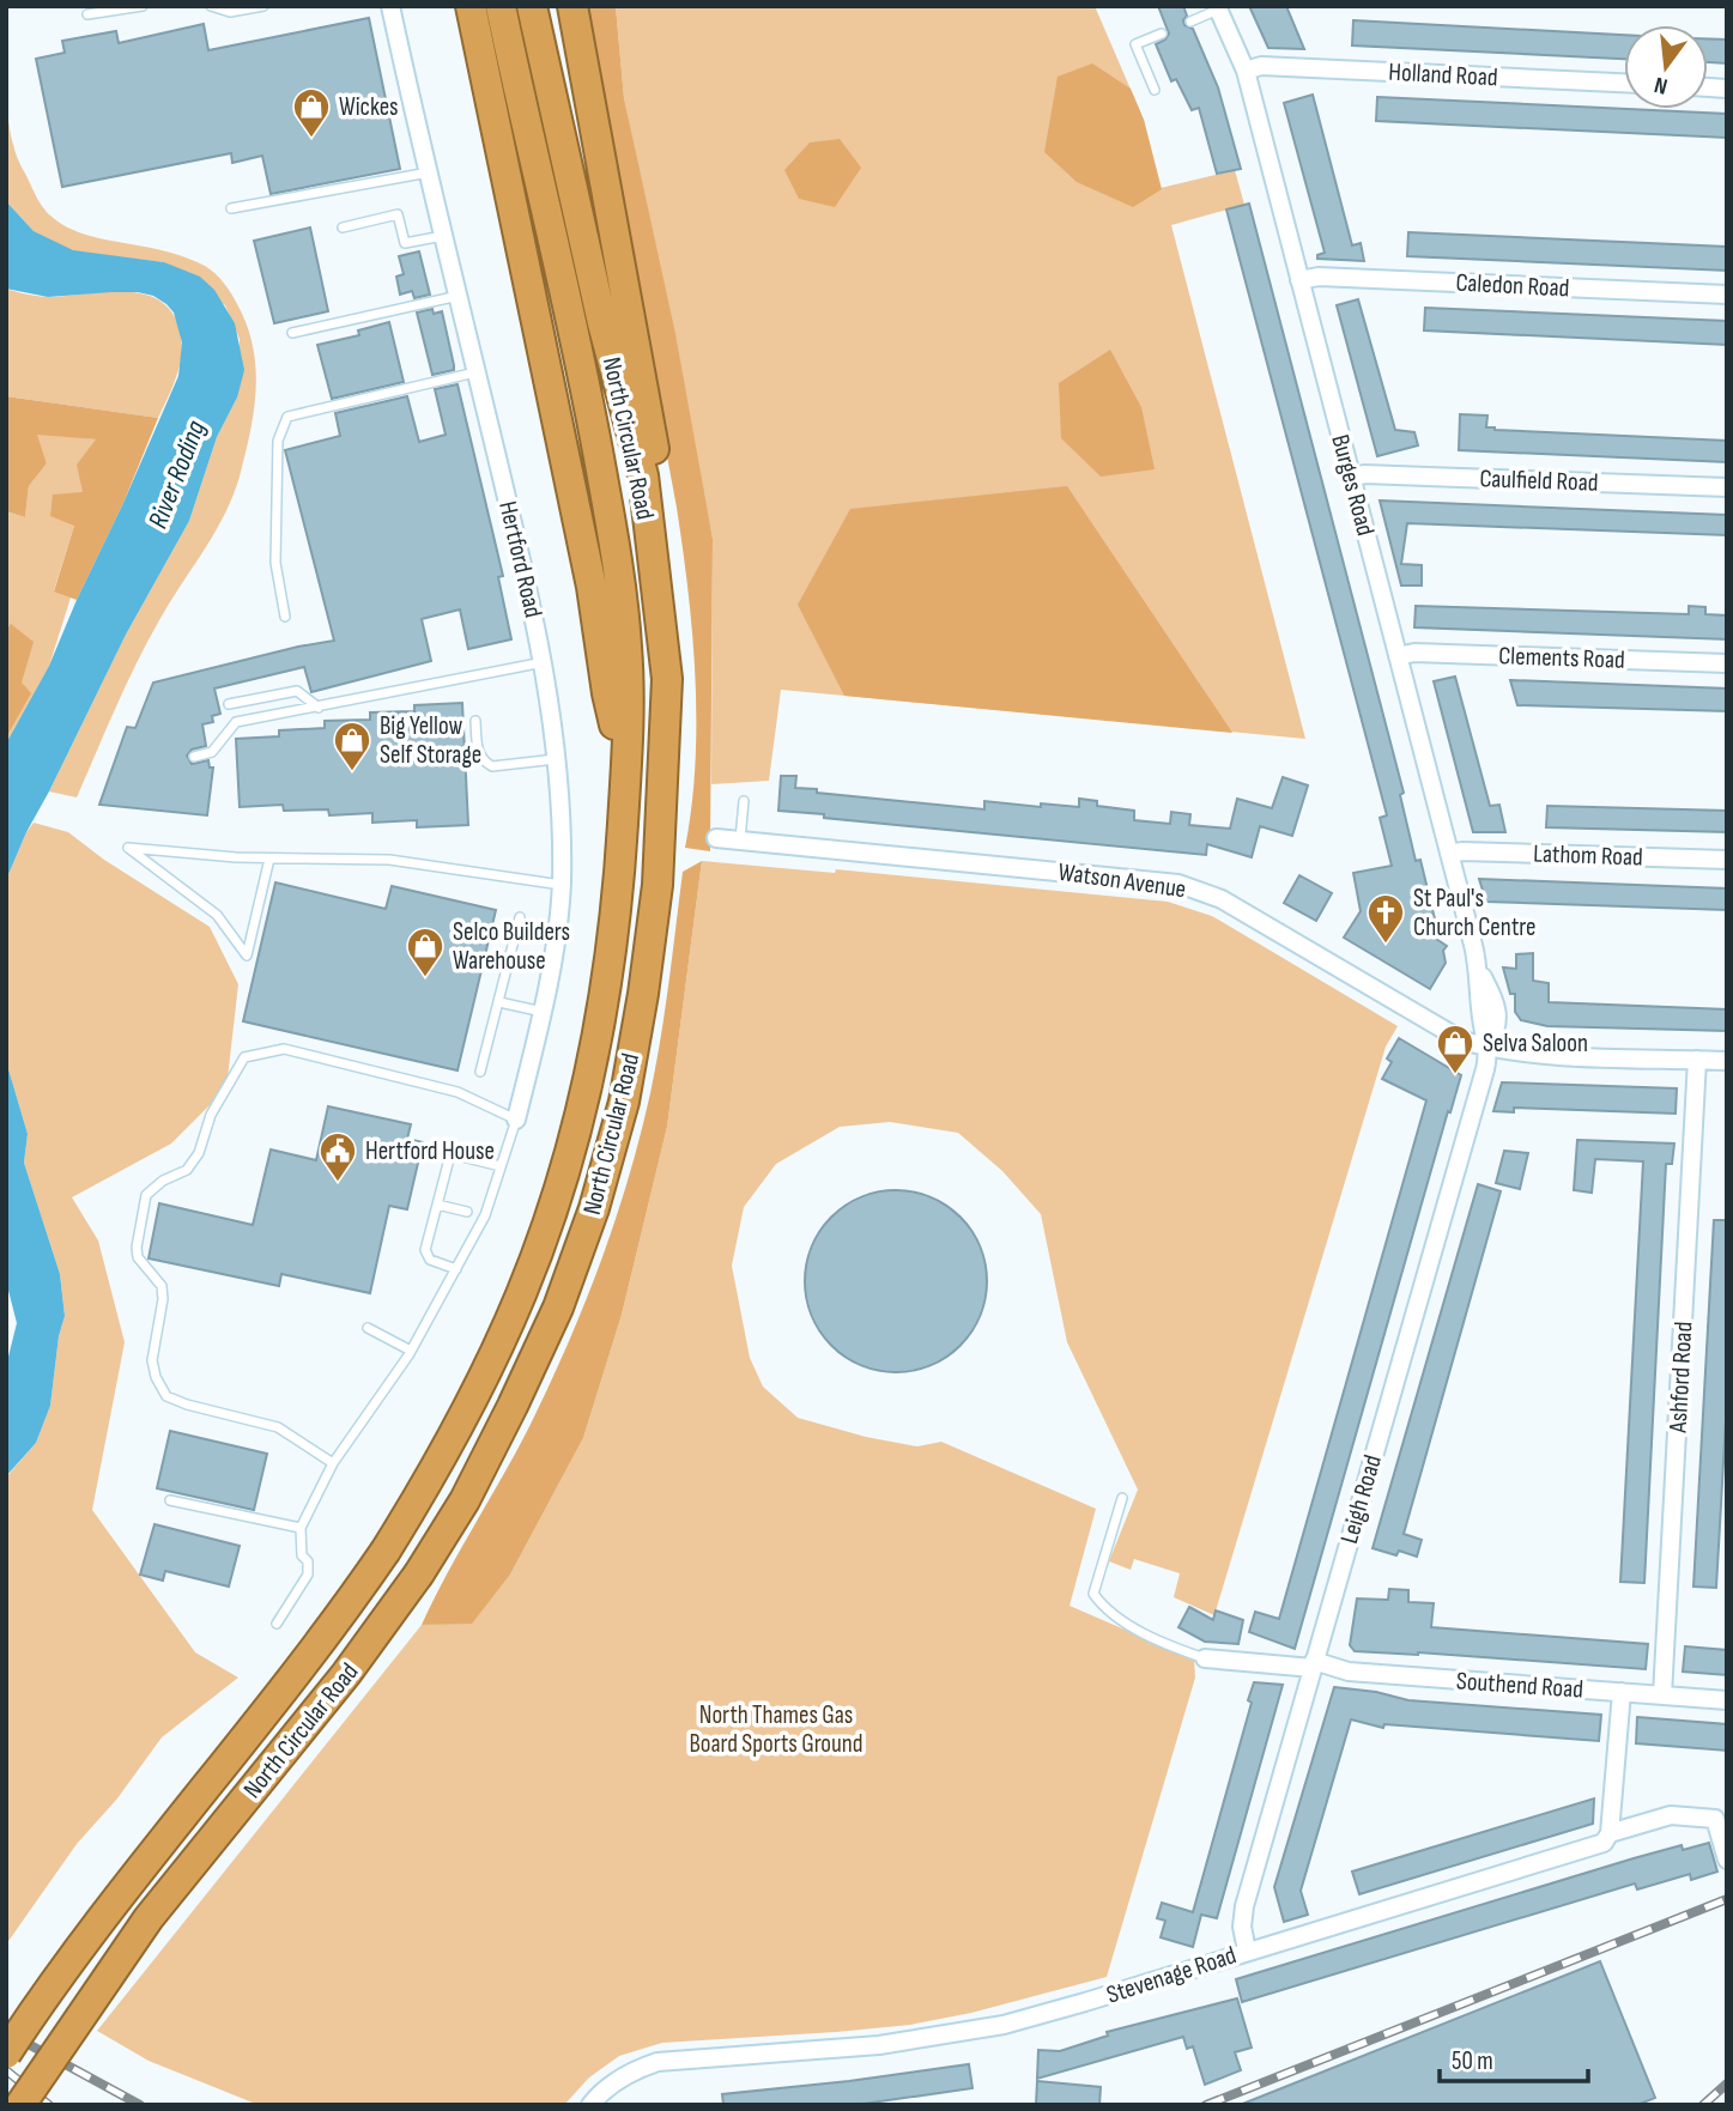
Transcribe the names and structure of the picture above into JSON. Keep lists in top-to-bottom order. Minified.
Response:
{"streets":{"highway":["North Circular Road"],"street":["Holland Road","Caledon Road","Caulfield Road","Burges Road","Hertford Road","Clements Road","Lathom Road","Watson Avenue","Ashford Road","Leigh Road","Southend Road","Stevenage Road"]},"crossings":[["Holland Road","Burges Road"],["Caledon Road","Burges Road"],["Caulfield Road","Burges Road"],["Burges Road","Clements Road"],["Burges Road","Lathom Road"],["Burges Road","Watson Avenue"],["Burges Road","Leigh Road"],["Watson Avenue","Leigh Road"],["Ashford Road","Southend Road"],["Leigh Road","Southend Road"],["Leigh Road","Stevenage Road"]],"water":["River Roding"],"parks":["North Thames Gas Board Sports Ground"],"places":{"shop":["Wickes","Big Yellow Self Storage","Selco Builders Warehouse","Selva Saloon"],"church":["St Paul's Church Centre"],"public building":["Hertford House"]},"scale_bar":"50 m","north":"bottom"}
